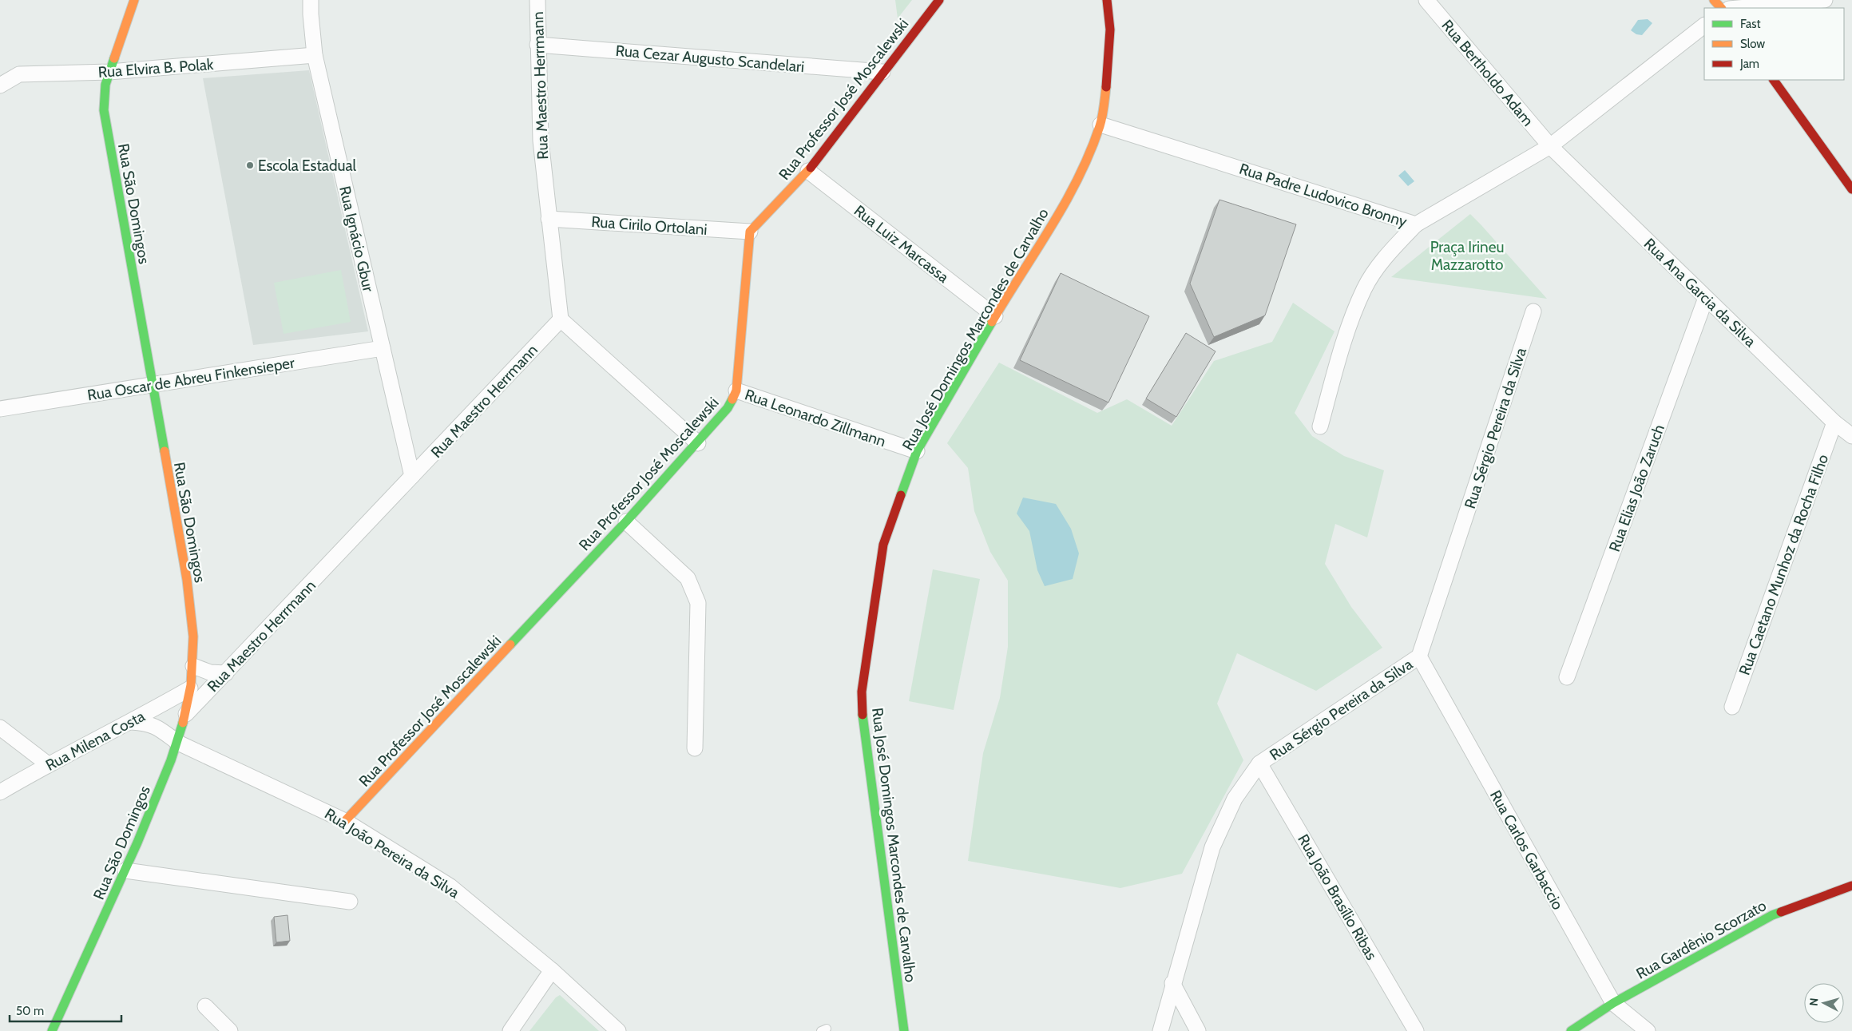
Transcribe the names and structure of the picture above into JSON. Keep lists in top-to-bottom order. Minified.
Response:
{"streets":{"street":["Rua Cezar Augusto Scandelari","Rua Elvira B. Polak","Rua Bertholdo Adam","Rua Maestro Herrmann","Rua Professor José Moscalewski","Rua Padre Ludovico Bronny","Rua São Domingos","Rua Cirilo Ortolani","Rua Ignácio Gbur","Rua Luiz Marcassa","Rua Ana Garcia da Silva","Rua José Domingos Marcondes de Carvalho","Rua Oscar de Abreu Finkensieper","Rua Leonardo Zillmann","Rua Sérgio Pereira da Silva","Rua Elias João Zaruch","Rua Caetano Munhoz da Rocha Filho","Rua Milena Costa","Rua Carlos Garbaccio","Rua João Pereira da Silva","Rua João Brasílio Ribas","Rua Gardênio Scorzato"]},"crossings":[["Rua Cezar Augusto Scandelari","Rua Maestro Herrmann"],["Rua Cezar Augusto Scandelari","Rua Professor José Moscalewski"],["Rua Elvira B. Polak","Rua São Domingos"],["Rua Elvira B. Polak","Rua Ignácio Gbur"],["Rua Bertholdo Adam","Rua Padre Ludovico Bronny"],["Rua Bertholdo Adam","Rua Ana Garcia da Silva"],["Rua Maestro Herrmann","Rua São Domingos"],["Rua Maestro Herrmann","Rua Cirilo Ortolani"],["Rua Maestro Herrmann","Rua Ignácio Gbur"],["Rua Professor José Moscalewski","Rua Cirilo Ortolani"],["Rua Professor José Moscalewski","Rua Luiz Marcassa"],["Rua Professor José Moscalewski","Rua Leonardo Zillmann"],["Rua Professor José Moscalewski","Rua João Pereira da Silva"],["Rua Padre Ludovico Bronny","Rua Ana Garcia da Silva"],["Rua Padre Ludovico Bronny","Rua José Domingos Marcondes de Carvalho"],["Rua São Domingos","Rua Oscar de Abreu Finkensieper"],["Rua São Domingos","Rua Milena Costa"],["Rua São Domingos","Rua João Pereira da Silva"],["Rua Ignácio Gbur","Rua Oscar de Abreu Finkensieper"],["Rua Luiz Marcassa","Rua José Domingos Marcondes de Carvalho"],["Rua Ana Garcia da Silva","Rua Elias João Zaruch"],["Rua Ana Garcia da Silva","Rua Caetano Munhoz da Rocha Filho"],["Rua José Domingos Marcondes de Carvalho","Rua Leonardo Zillmann"],["Rua Sérgio Pereira da Silva","Rua Carlos Garbaccio"],["Rua Sérgio Pereira da Silva","Rua João Brasílio Ribas"],["Rua Milena Costa","Rua João Pereira da Silva"],["Rua Carlos Garbaccio","Rua Gardênio Scorzato"]],"parks":["Praça Irineu Mazzarotto"],"places":["Escola Estadual"],"legend":["Fast","Slow","Jam"],"scale_bar":"50 m","north":"left"}
